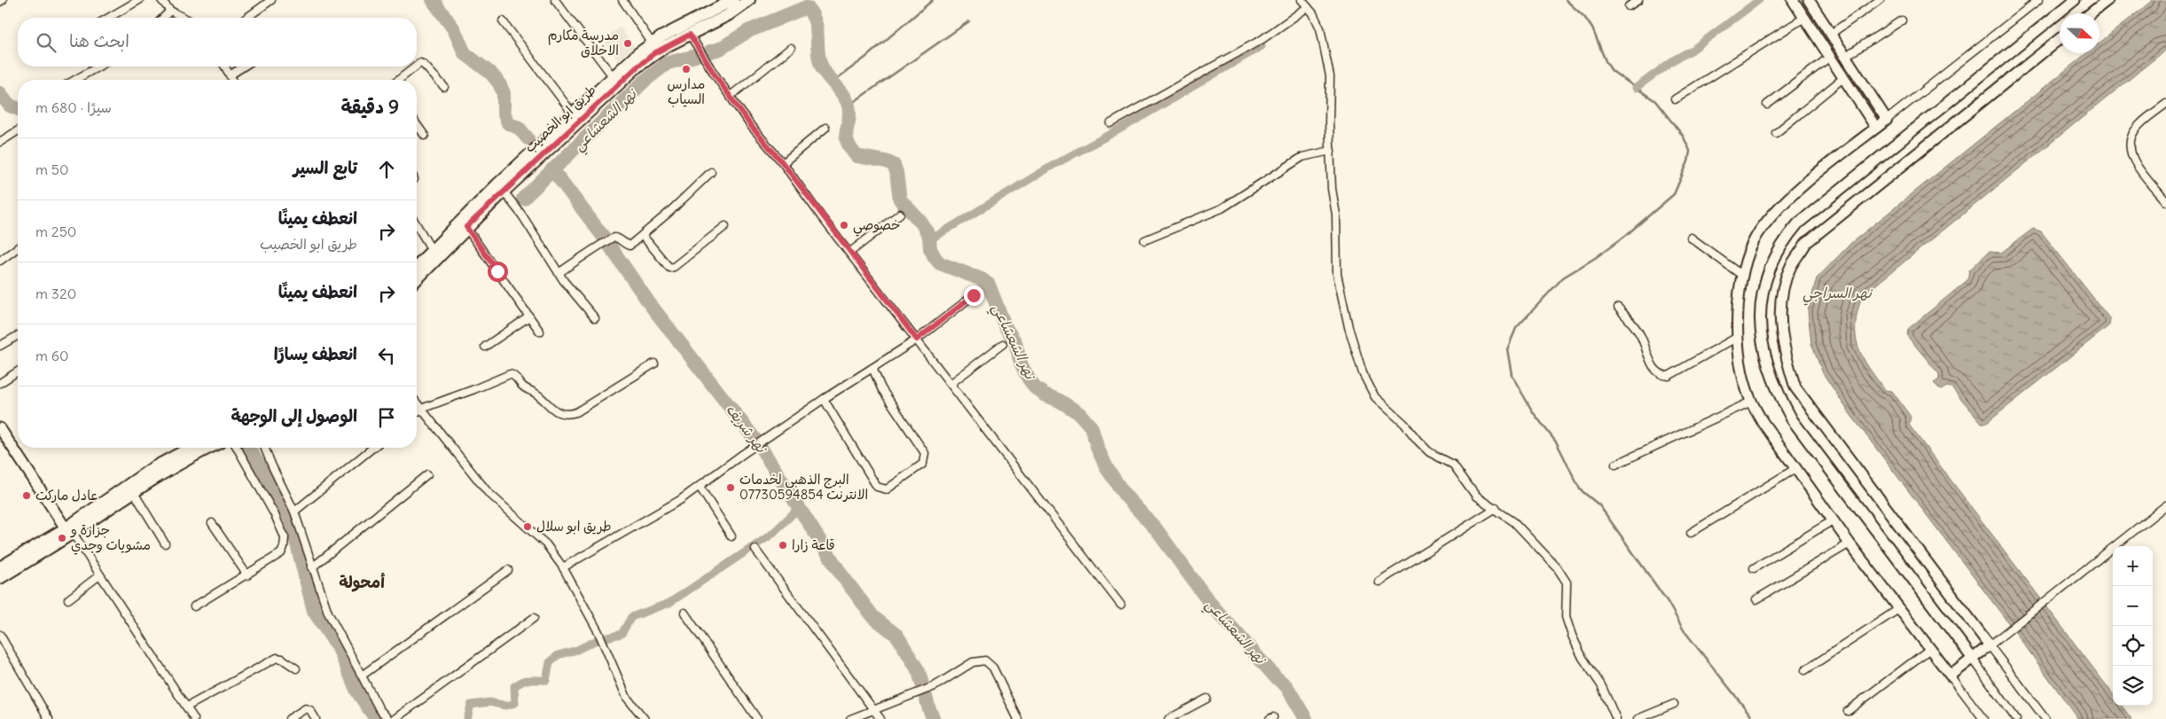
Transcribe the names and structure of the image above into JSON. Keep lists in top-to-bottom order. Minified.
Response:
{"streets":{"main road":["طريق ابو الخصيب"]},"districts":["أمحولة"],"water":["نهر الشعشاعي","نهر السراجي","نهر شريف"],"places":["مدرسة مكارم الاخلاق","مدارس السياب","خصوصي","البرج الذهبي لخدمات الانترنت 07730594854","عادل ماركت","طريق ابو سلال","جزارة و مشويات وجدي","قاعة زارا"],"north":"right","page":{"search":"ابحث هنا","heading":["9 دقيقة","سيرًا · 680 m"],"list":[["تابع السير","50 m"],["انعطف يمينًا","طريق ابو الخصيب","250 m"],["انعطف يمينًا","320 m"],["انعطف يسارًا","60 m"],"الوصول إلى الوجهة"],"map_buttons":["+","−"]}}
